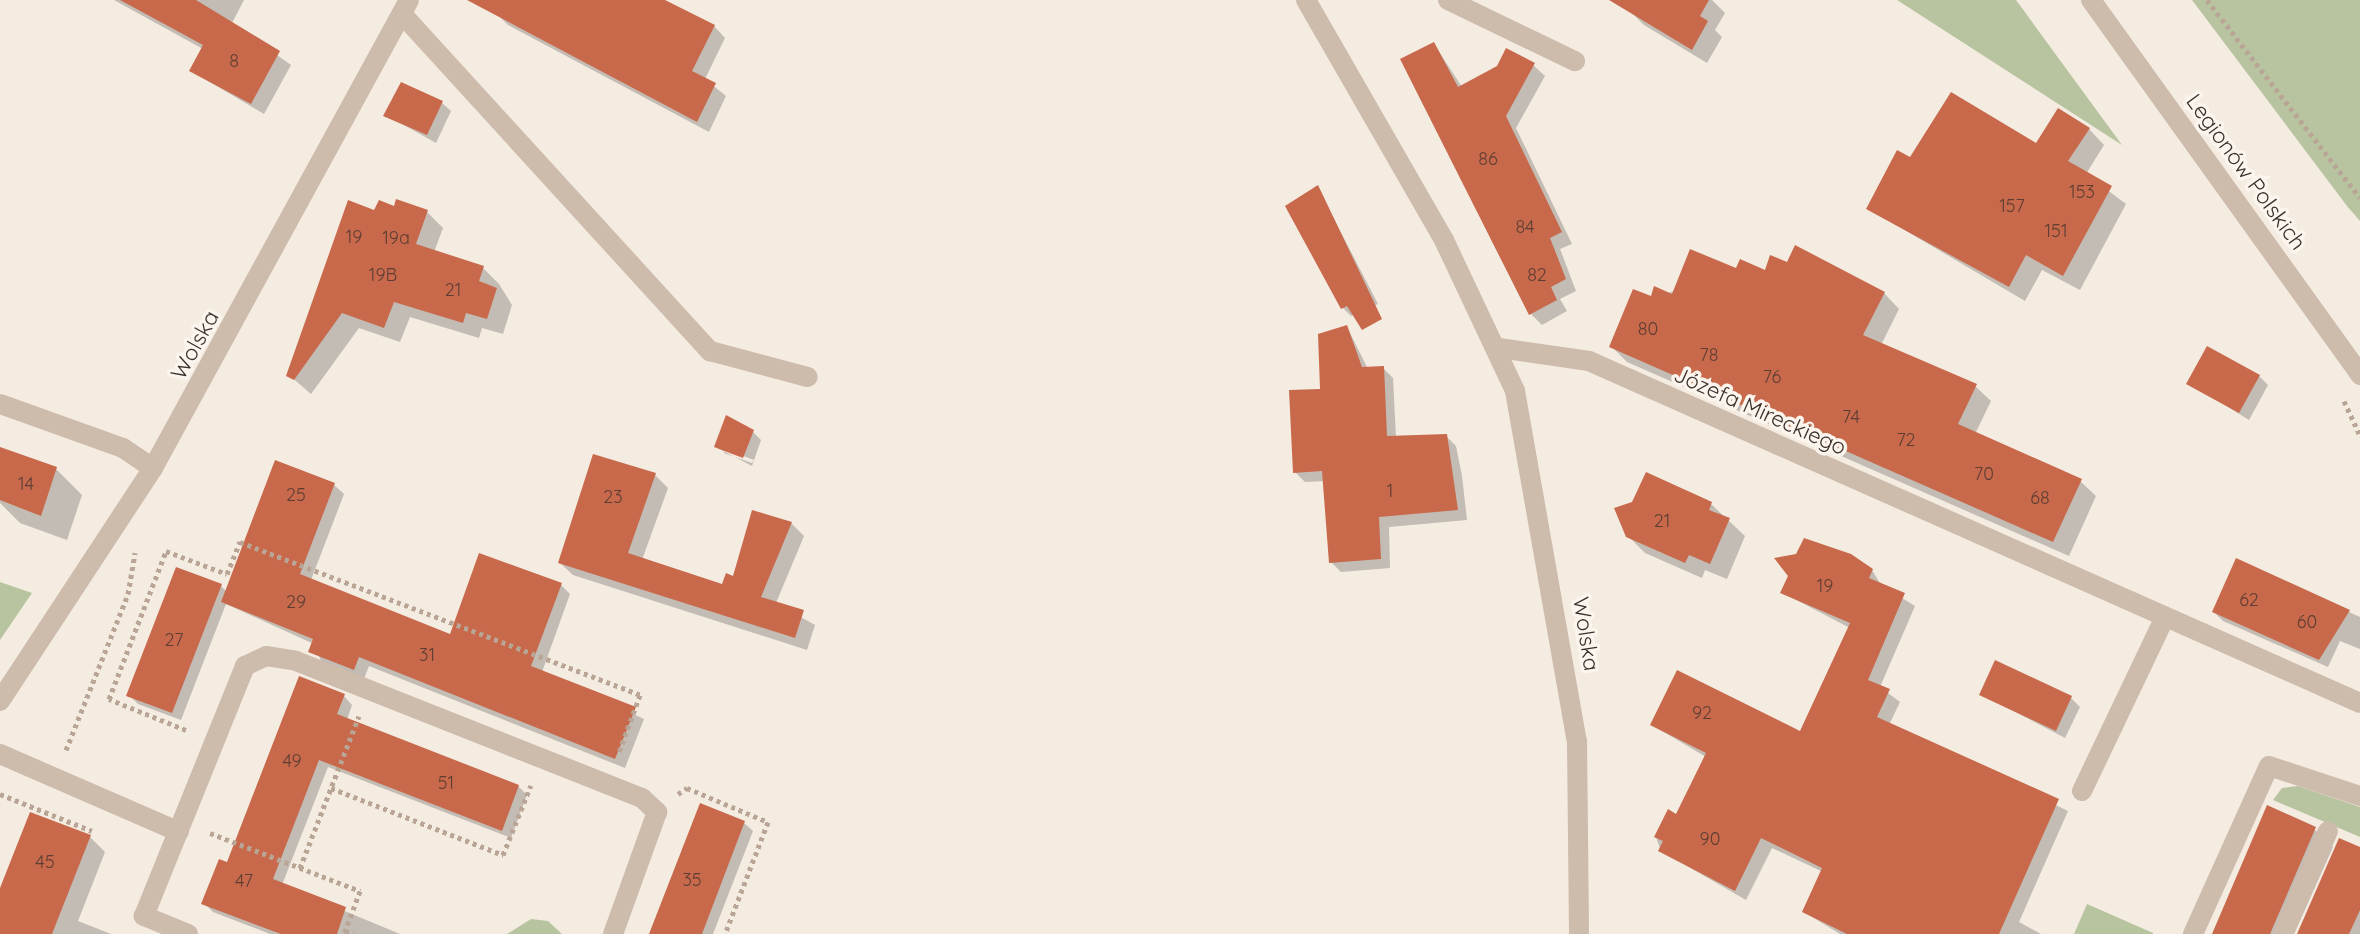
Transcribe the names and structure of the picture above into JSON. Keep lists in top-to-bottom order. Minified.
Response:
{"streets":{"street":["Legionów Polskich","Wolska","Józefa Mireckiego"]},"crossings":[["Wolska","Józefa Mireckiego"]],"house_numbers":["8","86","153","157","84","151","19","19a","19B","82","21","80","78","76","74","72","70","14","1","25","23","68","21","19","62","29","60","27","31","92","49","51","90","45","35","47"]}
